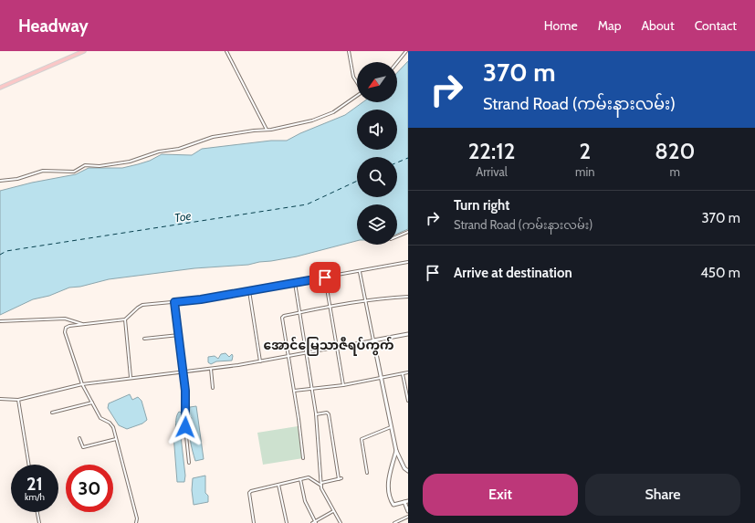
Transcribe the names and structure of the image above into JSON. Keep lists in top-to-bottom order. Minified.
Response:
{"districts":["အောင်မြေသာဇီရပ်ကွက်"],"water":["Toe"],"north":"bottom left","page":{"header":"Headway","nav":["Home","Map","About","Contact"],"turn":["370 m","Strand Road (ကမ်းနားလမ်း)"],"eta":["22:12","Arrival","2","min","820","m"],"list":[{"name":"Turn right","note":"Strand Road (ကမ်းနားလမ်း)","value":"370 m"},{"name":"Arrive at destination","value":"450 m"}],"speed":"21 km/h","limit":"30","buttons":["Exit","Share"]}}
